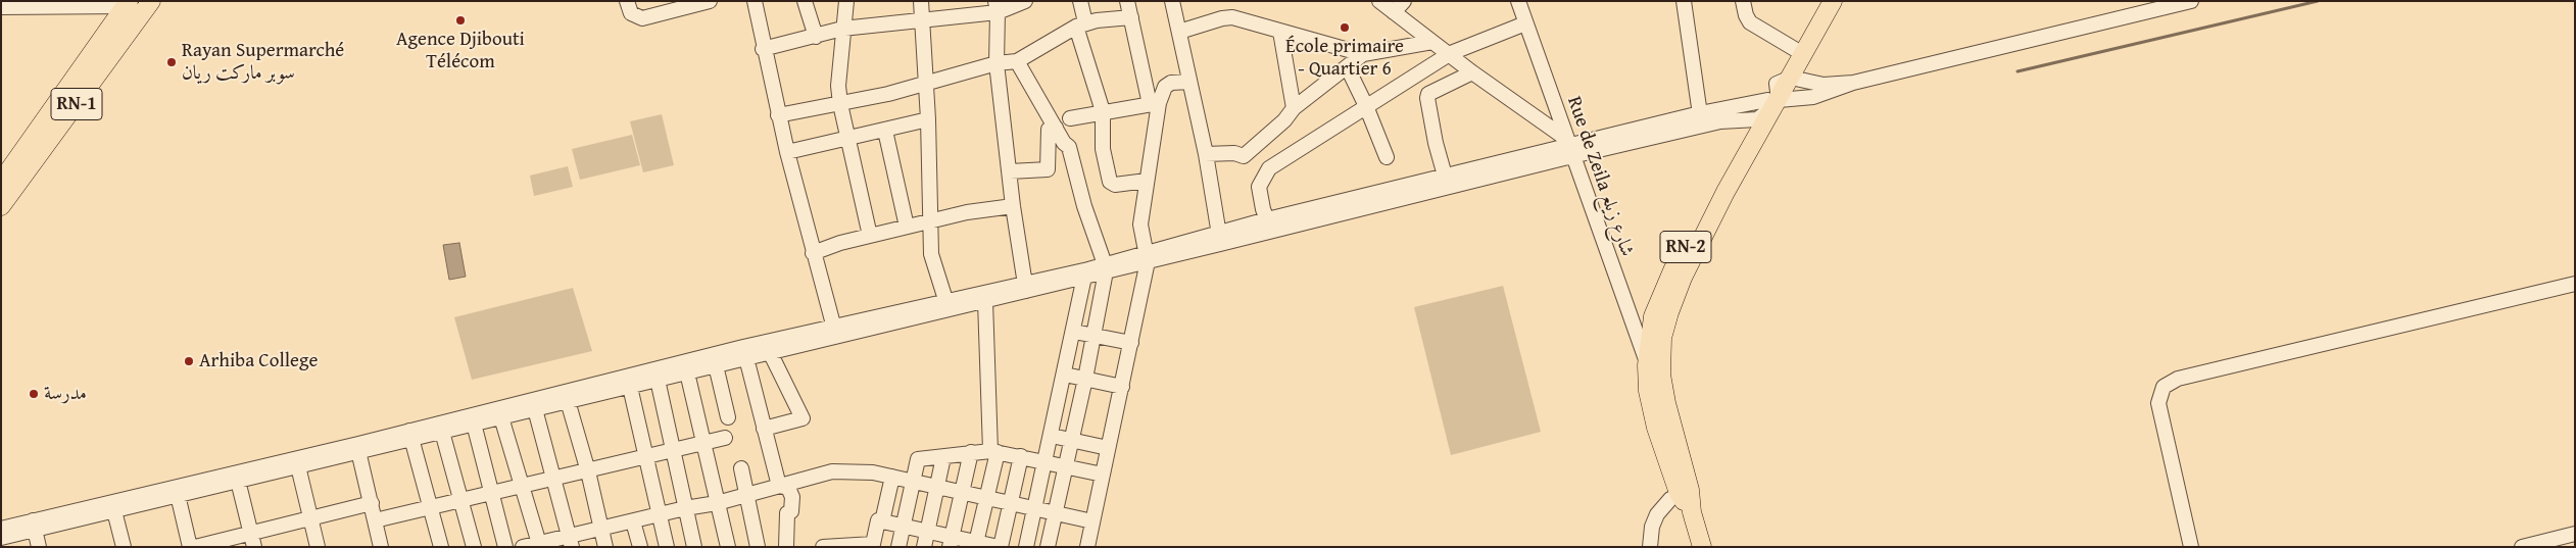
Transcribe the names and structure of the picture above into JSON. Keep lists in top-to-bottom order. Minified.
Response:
{"streets":{"main road":["RN-1","RN-2"],"street":["Rue de Zeila شارع زيلع"]},"crossings":[["Rue de Zeila شارع زيلع","RN-2"]],"places":["Agence Djibouti Télécom","École primaire - Quartier 6","Rayan Supermarché سوبر ماركت ريان","Arhiba College","مدرسة"]}
